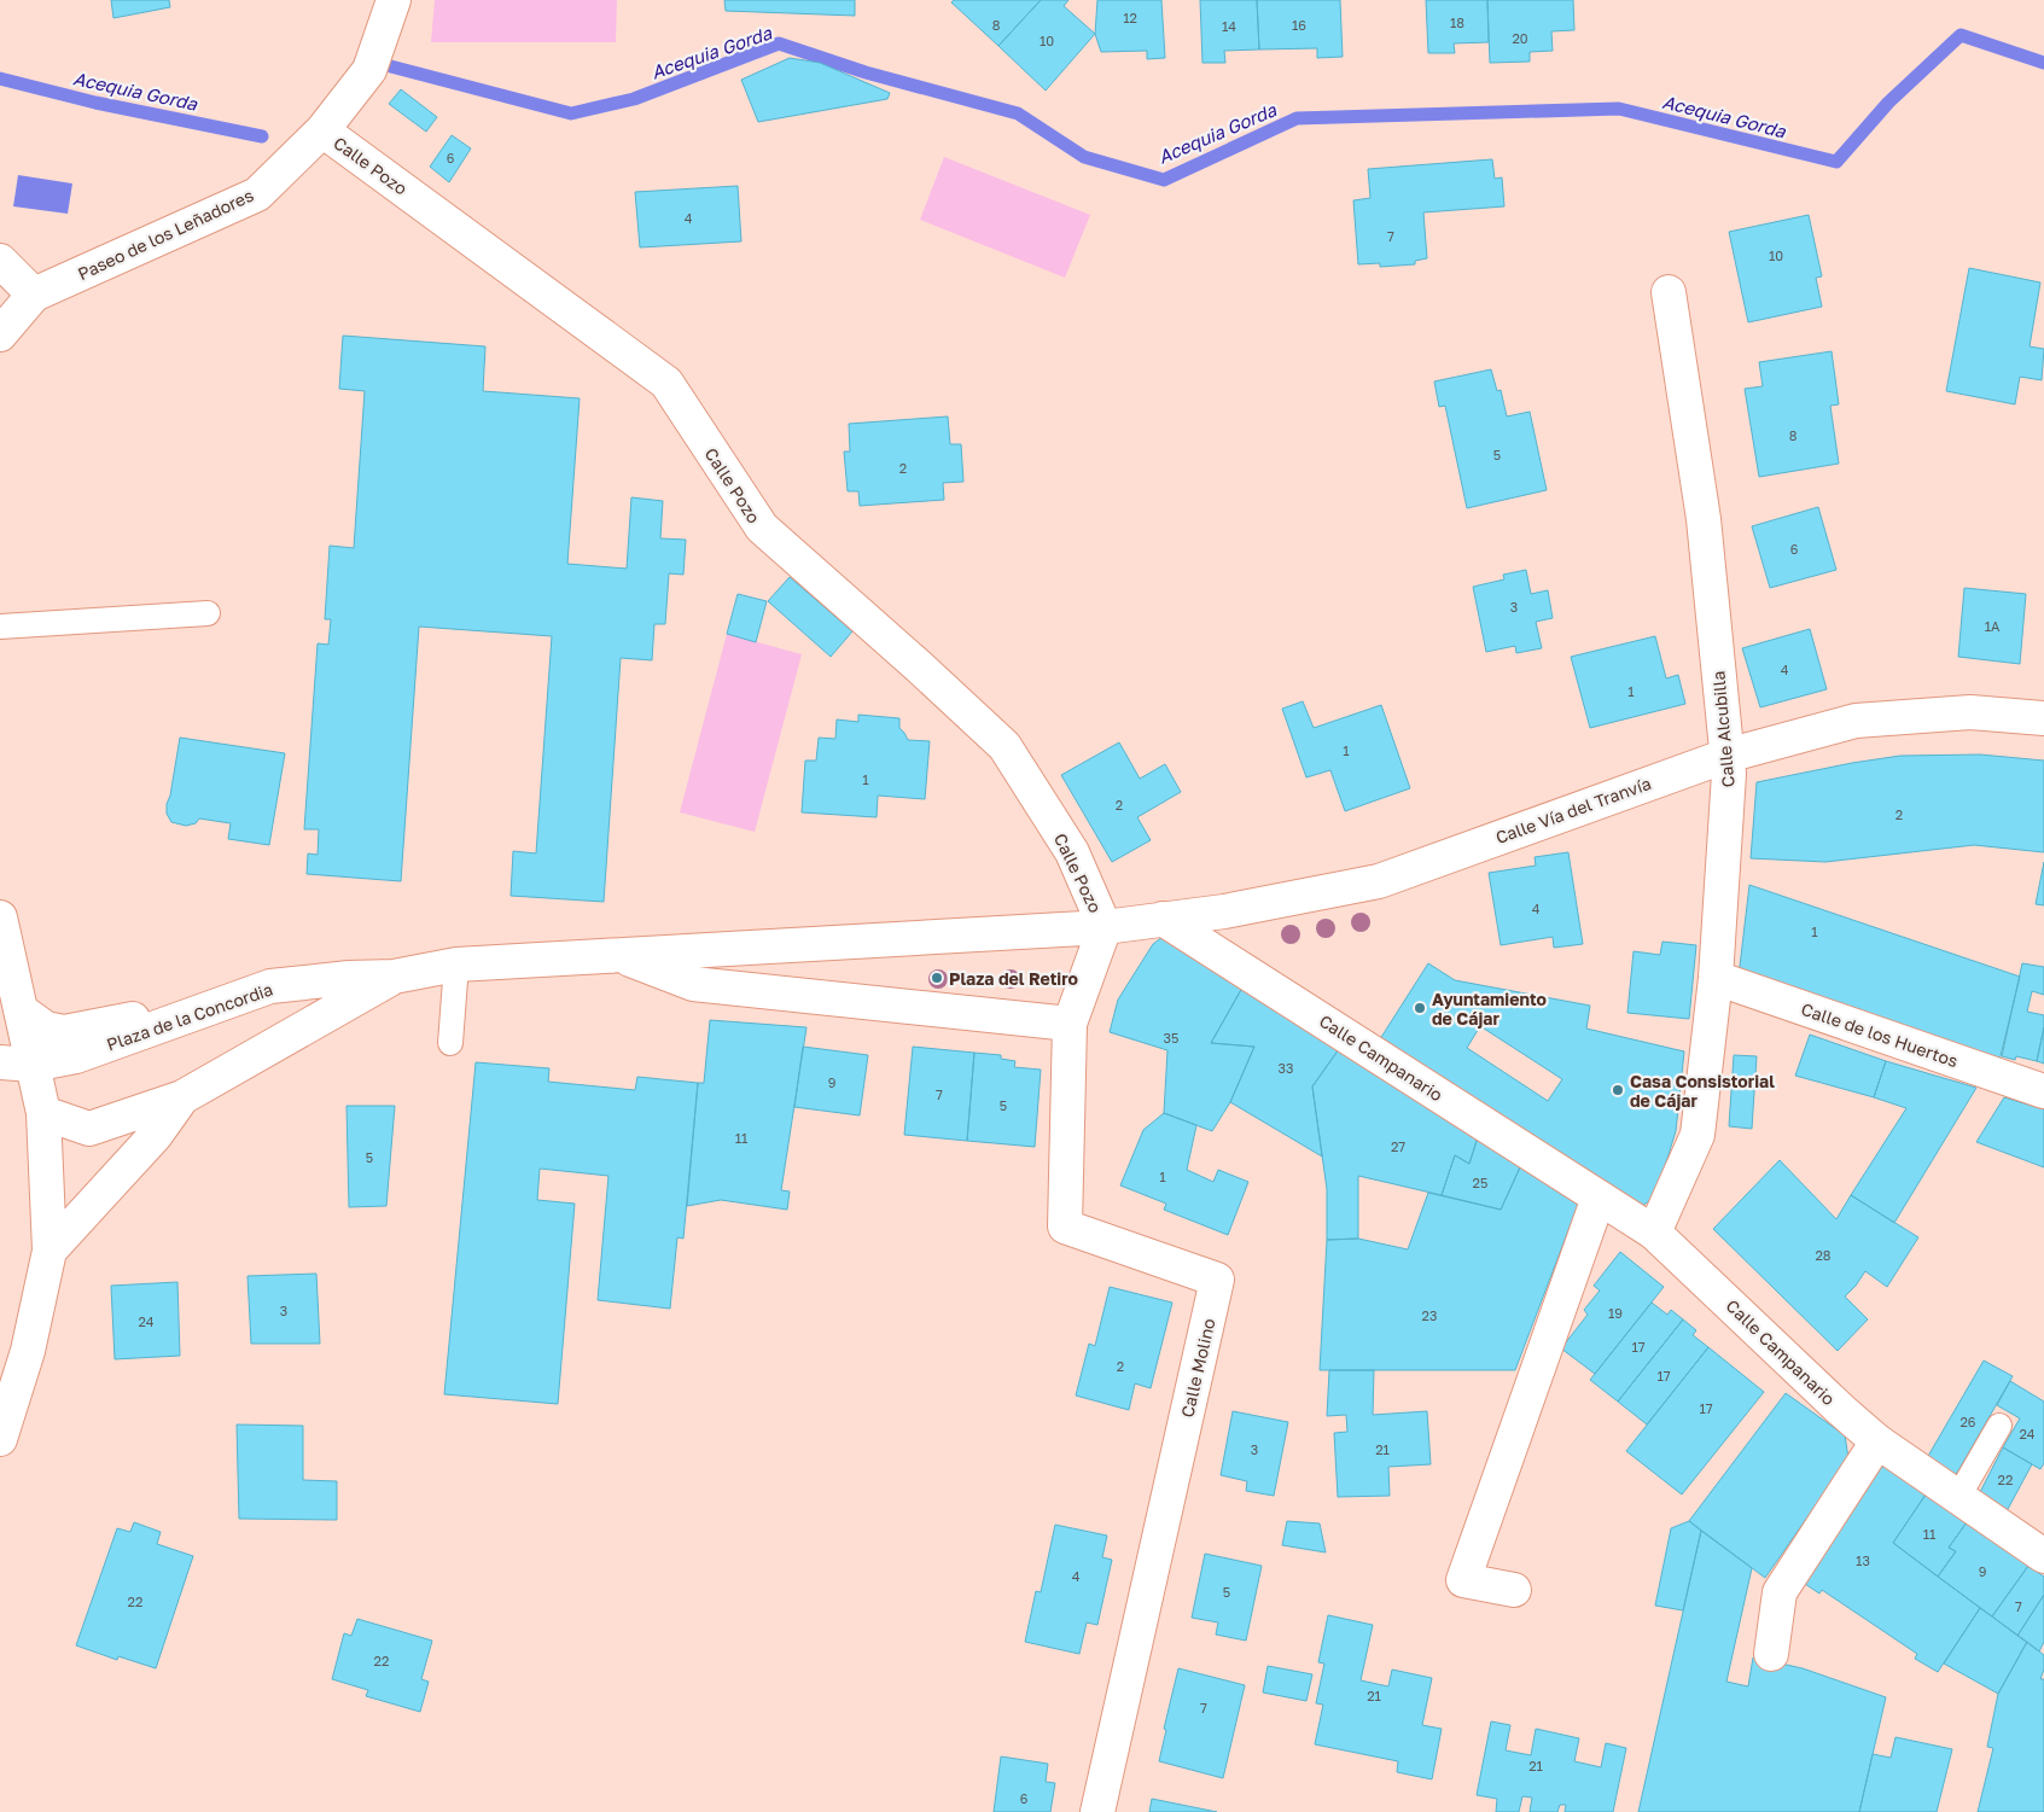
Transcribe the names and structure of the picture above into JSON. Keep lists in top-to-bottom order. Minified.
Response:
{"streets":{"street":["Calle Pozo","Paseo de los Leñadores","Calle Alcubilla","Calle Vía del Tranvía","Plaza de la Concordia","Calle de los Huertos","Calle Campanario","Calle Molino"]},"crossings":[["Calle Pozo","Paseo de los Leñadores"],["Calle Pozo","Calle Vía del Tranvía"],["Calle Alcubilla","Calle Vía del Tranvía"],["Calle Alcubilla","Calle de los Huertos"],["Calle Alcubilla","Calle Campanario"],["Calle Vía del Tranvía","Calle Campanario"]],"water":["Acequia Gorda"],"places":["Plaza del Retiro","Ayuntamiento de Cájar","Casa Consistorial de Cájar"],"house_numbers":["12","18","8","16","14","20","10","6","4","7","10","8","5","2","6","3","1A","4","1","1","1","2","2","4","1","35","33","9","7","5","11","27","5","1","25","28","3","19","23","24","17","2","17","17","26","24","3","21","22","11","13","9","4","5","22","7","22","21","7","21","6"]}
